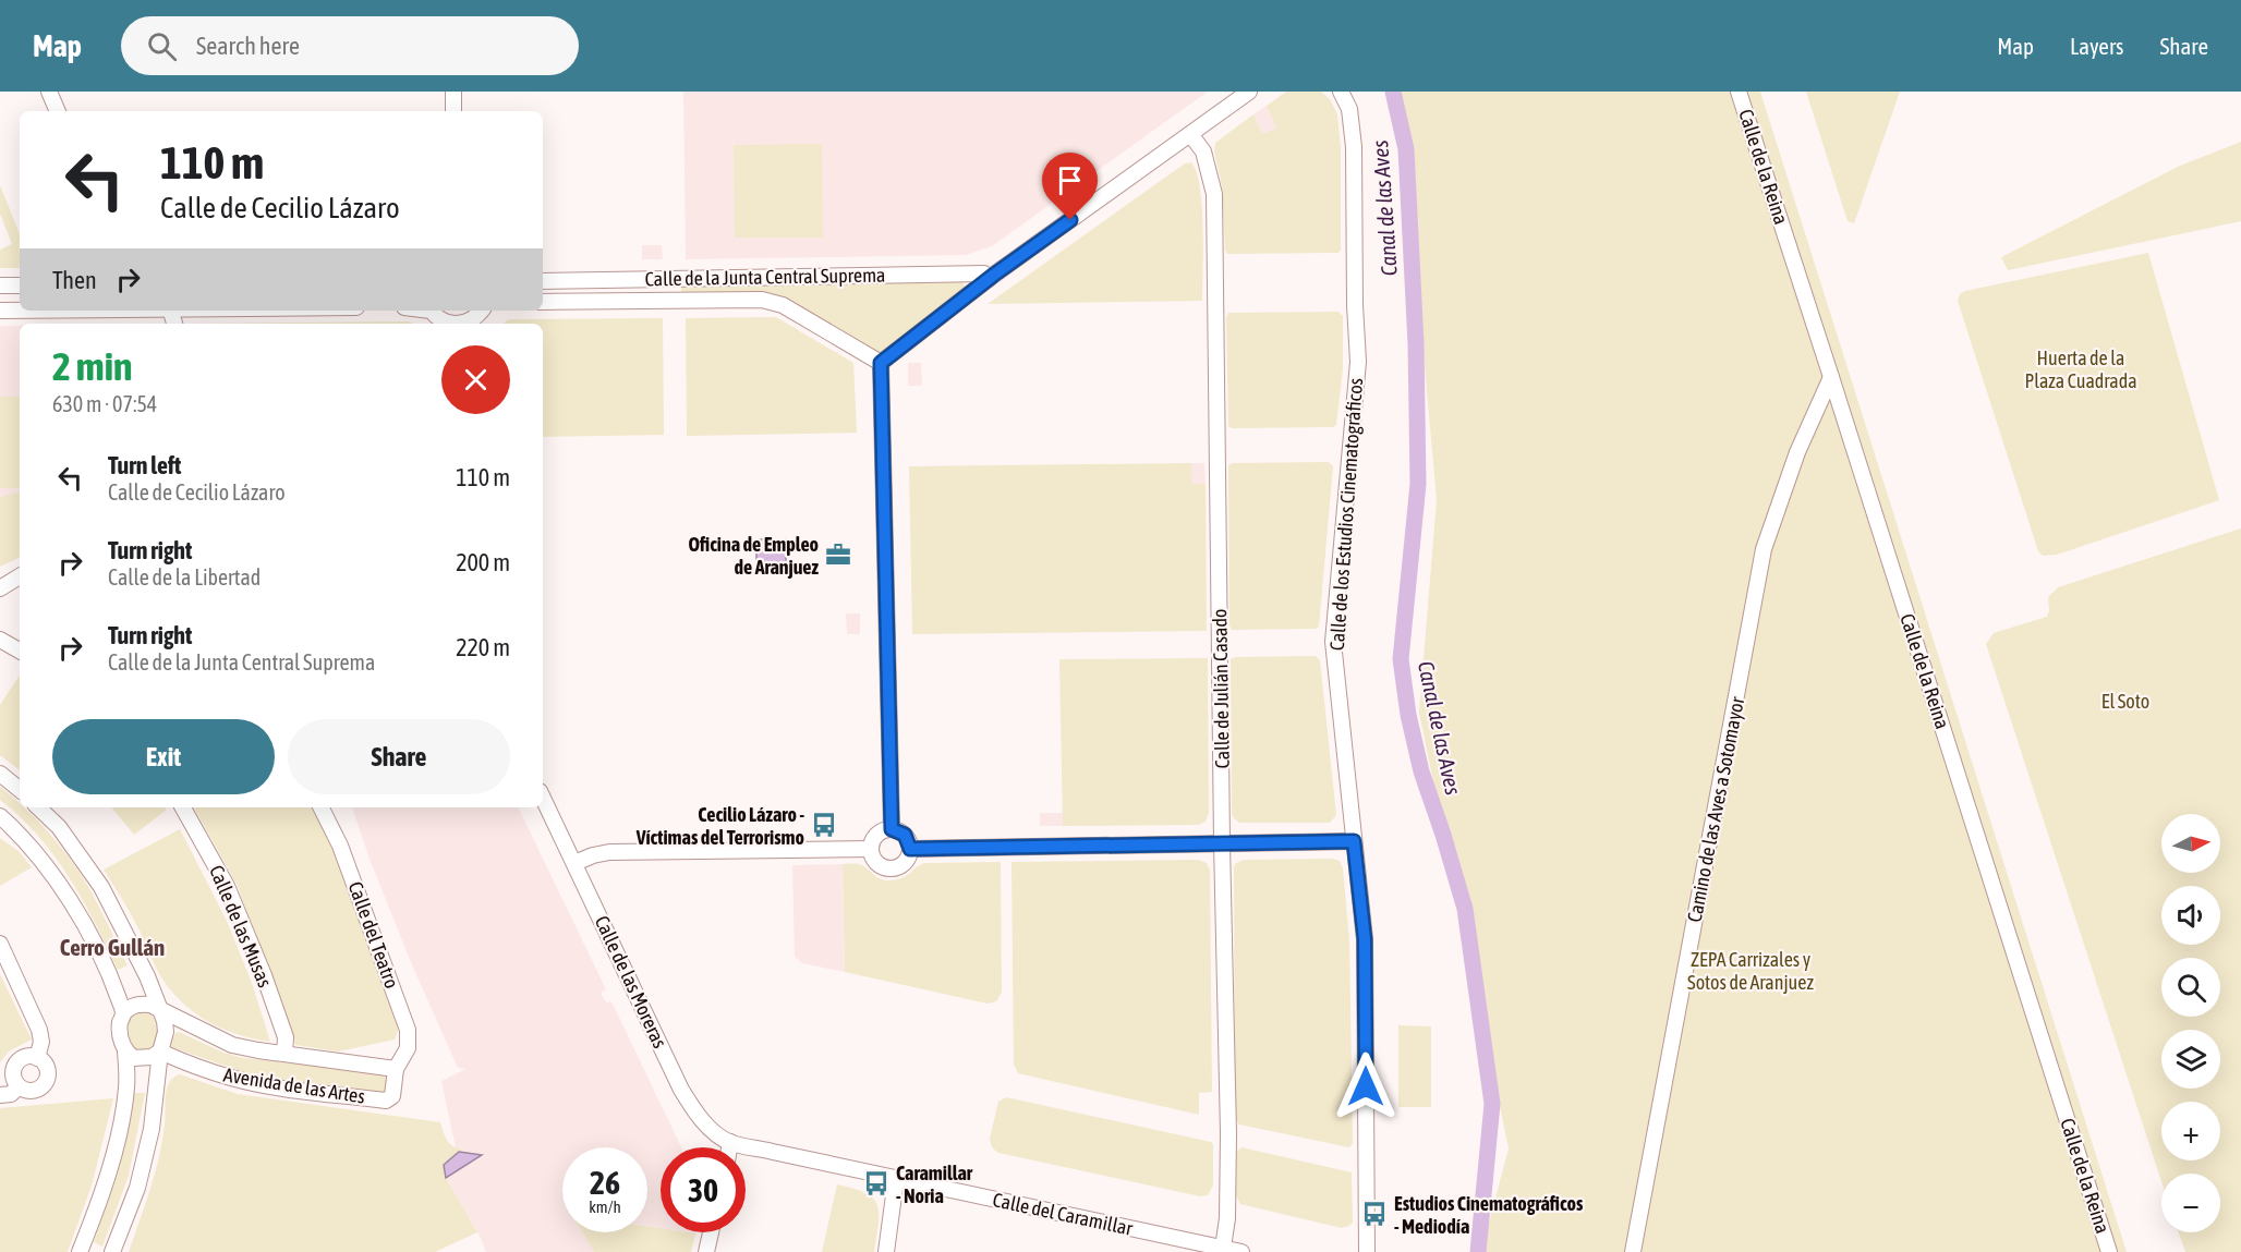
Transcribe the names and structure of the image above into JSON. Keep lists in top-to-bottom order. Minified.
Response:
{"streets":{"street":["Calle de la Reina","Calle de la Junta Central Suprema","Calle de los Estudios Cinematográficos","Calle de Julián Casado","Camino de las Aves a Sotomayor","Calle de las Musas","Calle del Teatro","Calle de las Moreras","Avenida de las Artes","Calle del Caramillar"]},"crossings":[["Calle de la Reina","Camino de las Aves a Sotomayor"],["Calle de Julián Casado","Calle del Caramillar"],["Calle de las Musas","Avenida de las Artes"],["Calle del Teatro","Avenida de las Artes"],["Calle de las Moreras","Calle del Caramillar"]],"districts":["Cerro Gullán"],"water":["Canal de las Aves"],"parks":["Huerta de la Plaza Cuadrada","El Soto","ZEPA Carrizales y Sotos de Aranjuez"],"places":{"office":["Oficina de Empleo de Aranjuez"],"bus stop":["Cecilio Lázaro - Víctimas del Terrorismo","Caramillar - Noria","Estudios Cinematográficos - Mediodía"]},"north":"right","page":{"header":"Map","search":"Search here","nav":["Map","Layers","Share"],"turn":["110 m","Calle de Cecilio Lázaro"],"then":"Then","heading":["2 min","630 m · 07:54"],"list":[{"name":"Turn left","note":"Calle de Cecilio Lázaro","value":"110 m"},{"name":"Turn right","note":"Calle de la Libertad","value":"200 m"},{"name":"Turn right","note":"Calle de la Junta Central Suprema","value":"220 m"}],"buttons":["Exit","Share"],"map_buttons":["+","−"],"speed":"26 km/h","limit":"30"}}
